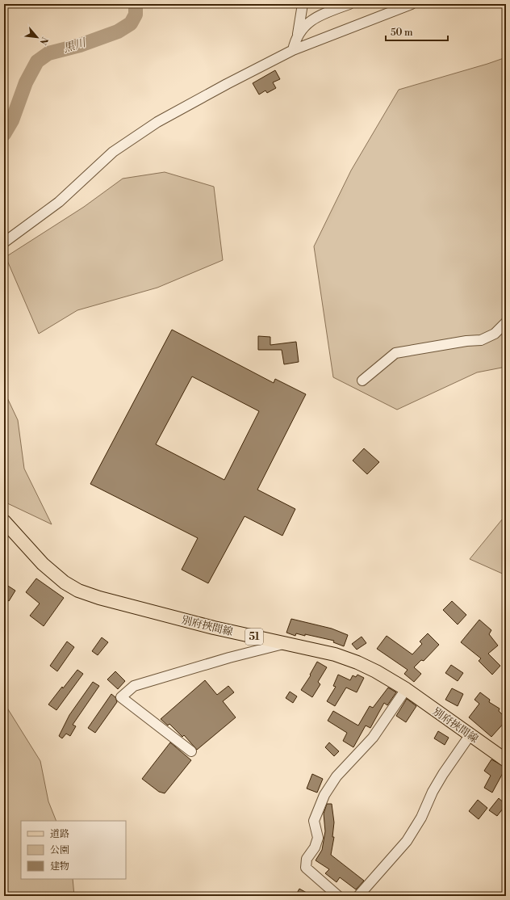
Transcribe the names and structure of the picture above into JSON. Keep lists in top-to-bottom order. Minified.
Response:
{"streets":{"main road":["別府挾間線","51"]},"water":["黒川"],"legend":["道路","公園","建物"],"scale_bar":"50 m","north":"bottom right"}
